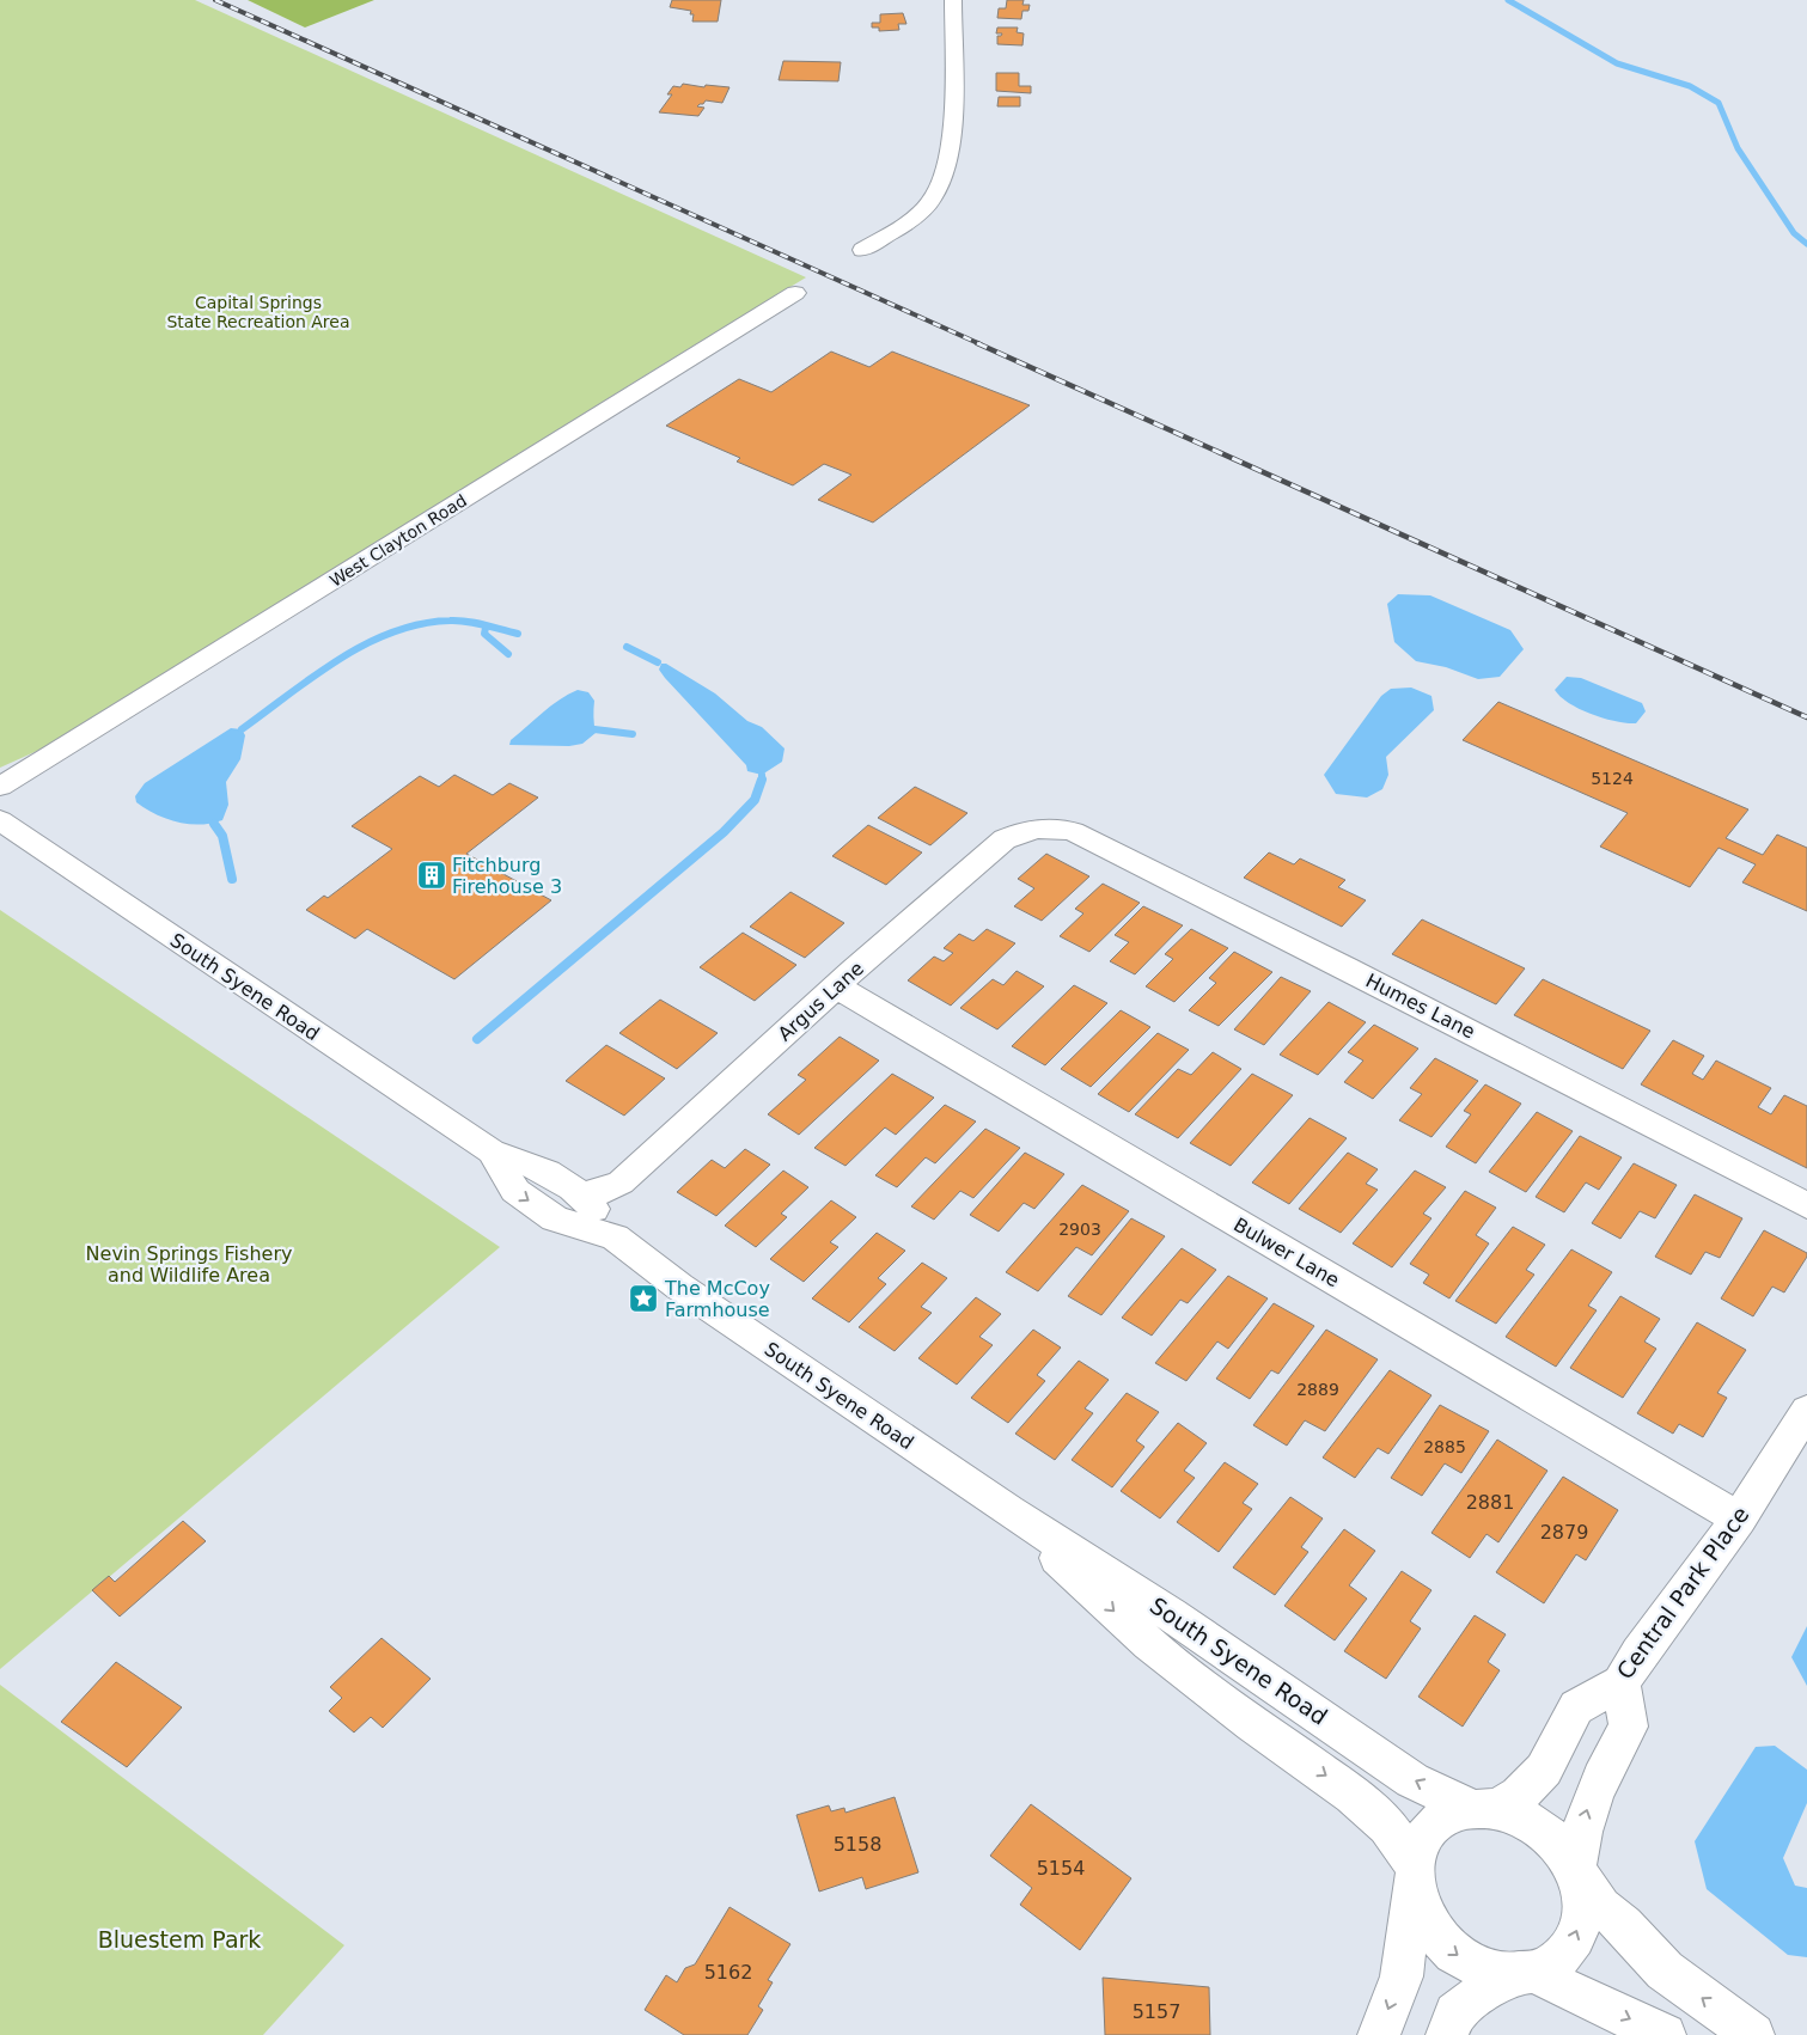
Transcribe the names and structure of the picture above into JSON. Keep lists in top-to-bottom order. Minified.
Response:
{"streets":{"street":["West Clayton Road","South Syene Road","Argus Lane","Humes Lane","Bulwer Lane","Central Park Place"]},"crossings":[["South Syene Road","Argus Lane"],["South Syene Road","Central Park Place"],["Argus Lane","Humes Lane"],["Argus Lane","Bulwer Lane"],["Bulwer Lane","Central Park Place"]],"parks":["Capital Springs State Recreation Area","Nevin Springs Fishery and Wildlife Area","Bluestem Park"],"places":{"building":["Fitchburg Firehouse 3"],"place":["The McCoy Farmhouse"]},"house_numbers":["5124","2903","2889","2885","2881","2879","5158","5154","5162","5157"]}
